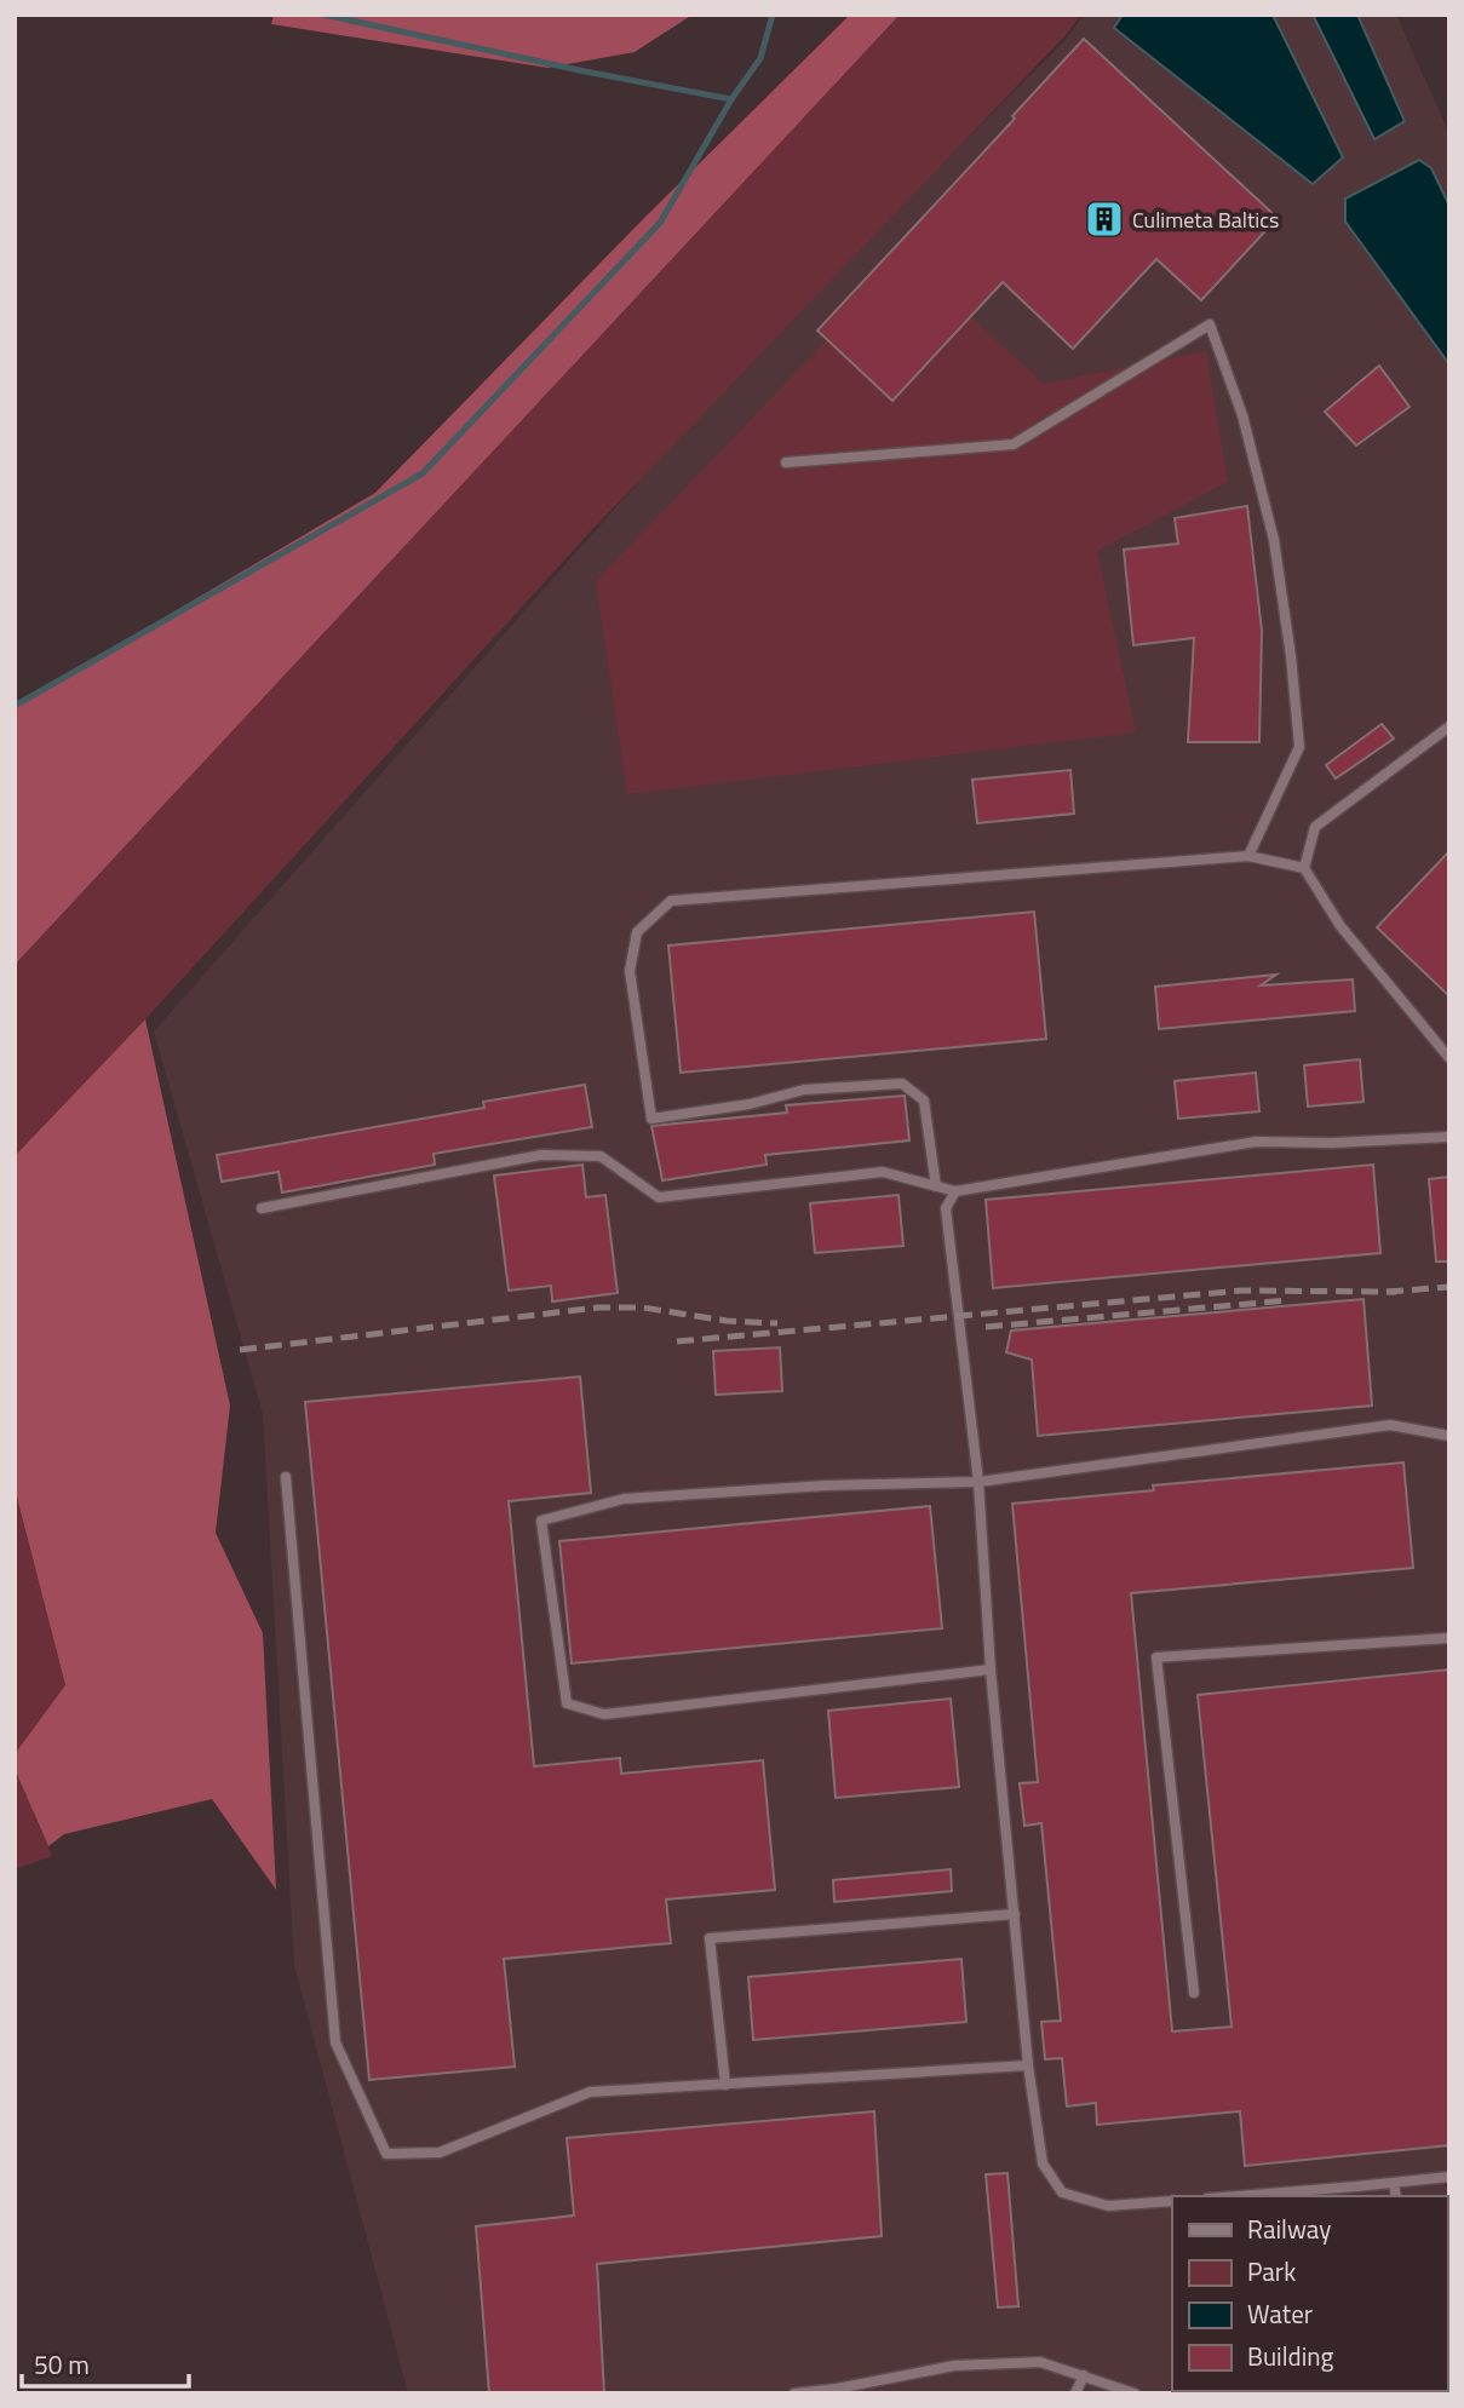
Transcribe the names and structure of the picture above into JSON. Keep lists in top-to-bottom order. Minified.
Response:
{"places":{"building":["Culimeta Baltics"]},"legend":["Railway","Park","Water","Building"],"scale_bar":"50 m"}
